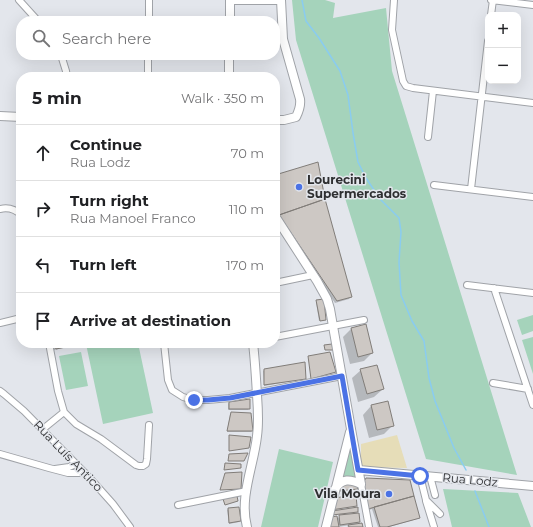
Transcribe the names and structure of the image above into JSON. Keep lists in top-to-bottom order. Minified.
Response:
{"streets":{"street":["Rua Luís Antico","Rua Lodz"]},"places":["Lourecini Supermercados","Vila Moura"],"page":{"map_buttons":["+","−"],"search":"Search here","heading":["5 min","Walk · 350 m"],"list":[["Continue","Rua Lodz","70 m"],["Turn right","Rua Manoel Franco","110 m"],["Turn left","170 m"],"Arrive at destination"]}}
